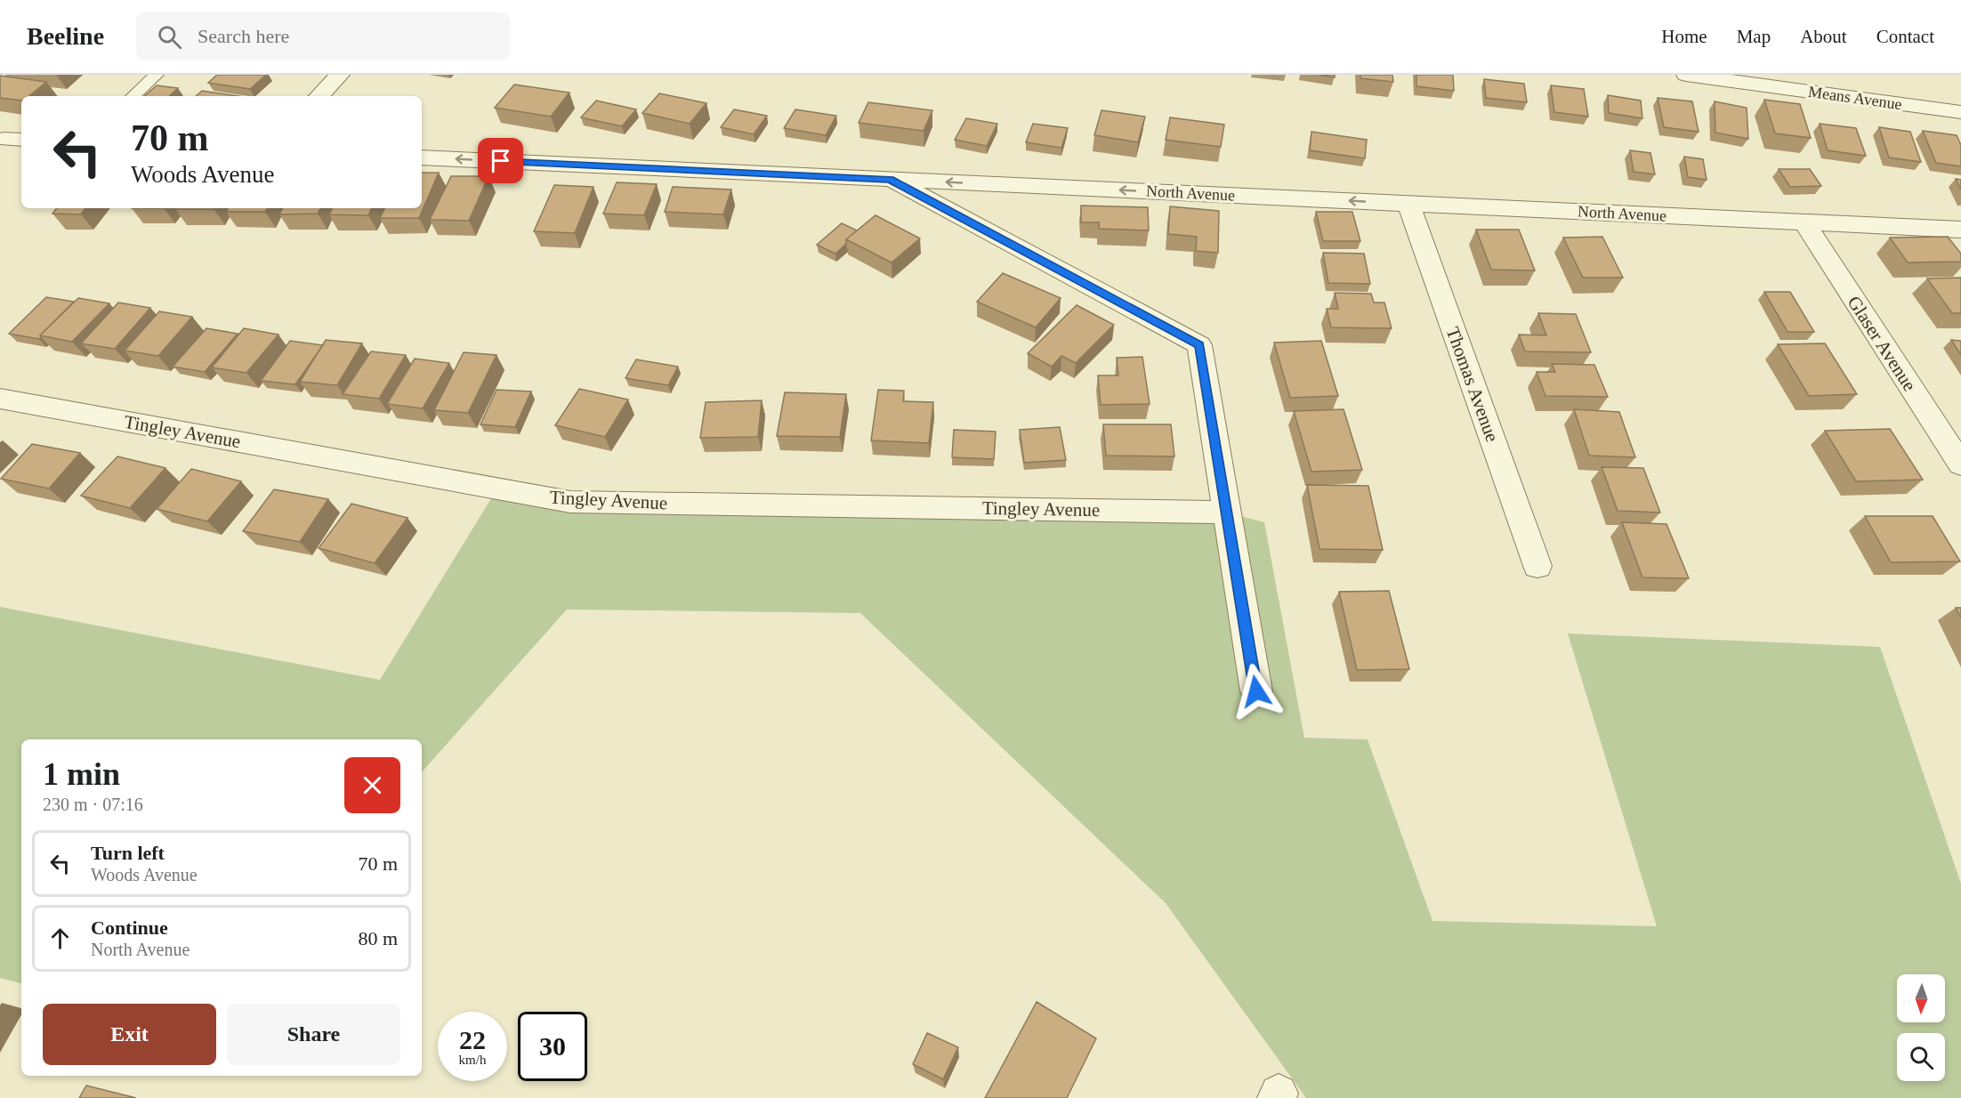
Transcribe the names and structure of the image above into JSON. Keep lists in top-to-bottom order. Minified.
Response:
{"streets":{"street":["Means Avenue","North Avenue","Glaser Avenue","Thomas Avenue","Tingley Avenue"]},"crossings":[["North Avenue","Glaser Avenue"],["North Avenue","Thomas Avenue"]],"one_way":["North Avenue"],"north":"bottom","page":{"header":"Beeline","search":"Search here","nav":["Home","Map","About","Contact"],"turn":["70 m","Woods Avenue"],"heading":["1 min","230 m · 07:16"],"list":[{"name":"Turn left","note":"Woods Avenue","value":"70 m"},{"name":"Continue","note":"North Avenue","value":"80 m"}],"buttons":["Exit","Share"],"speed":"22 km/h","limit":"30"}}
